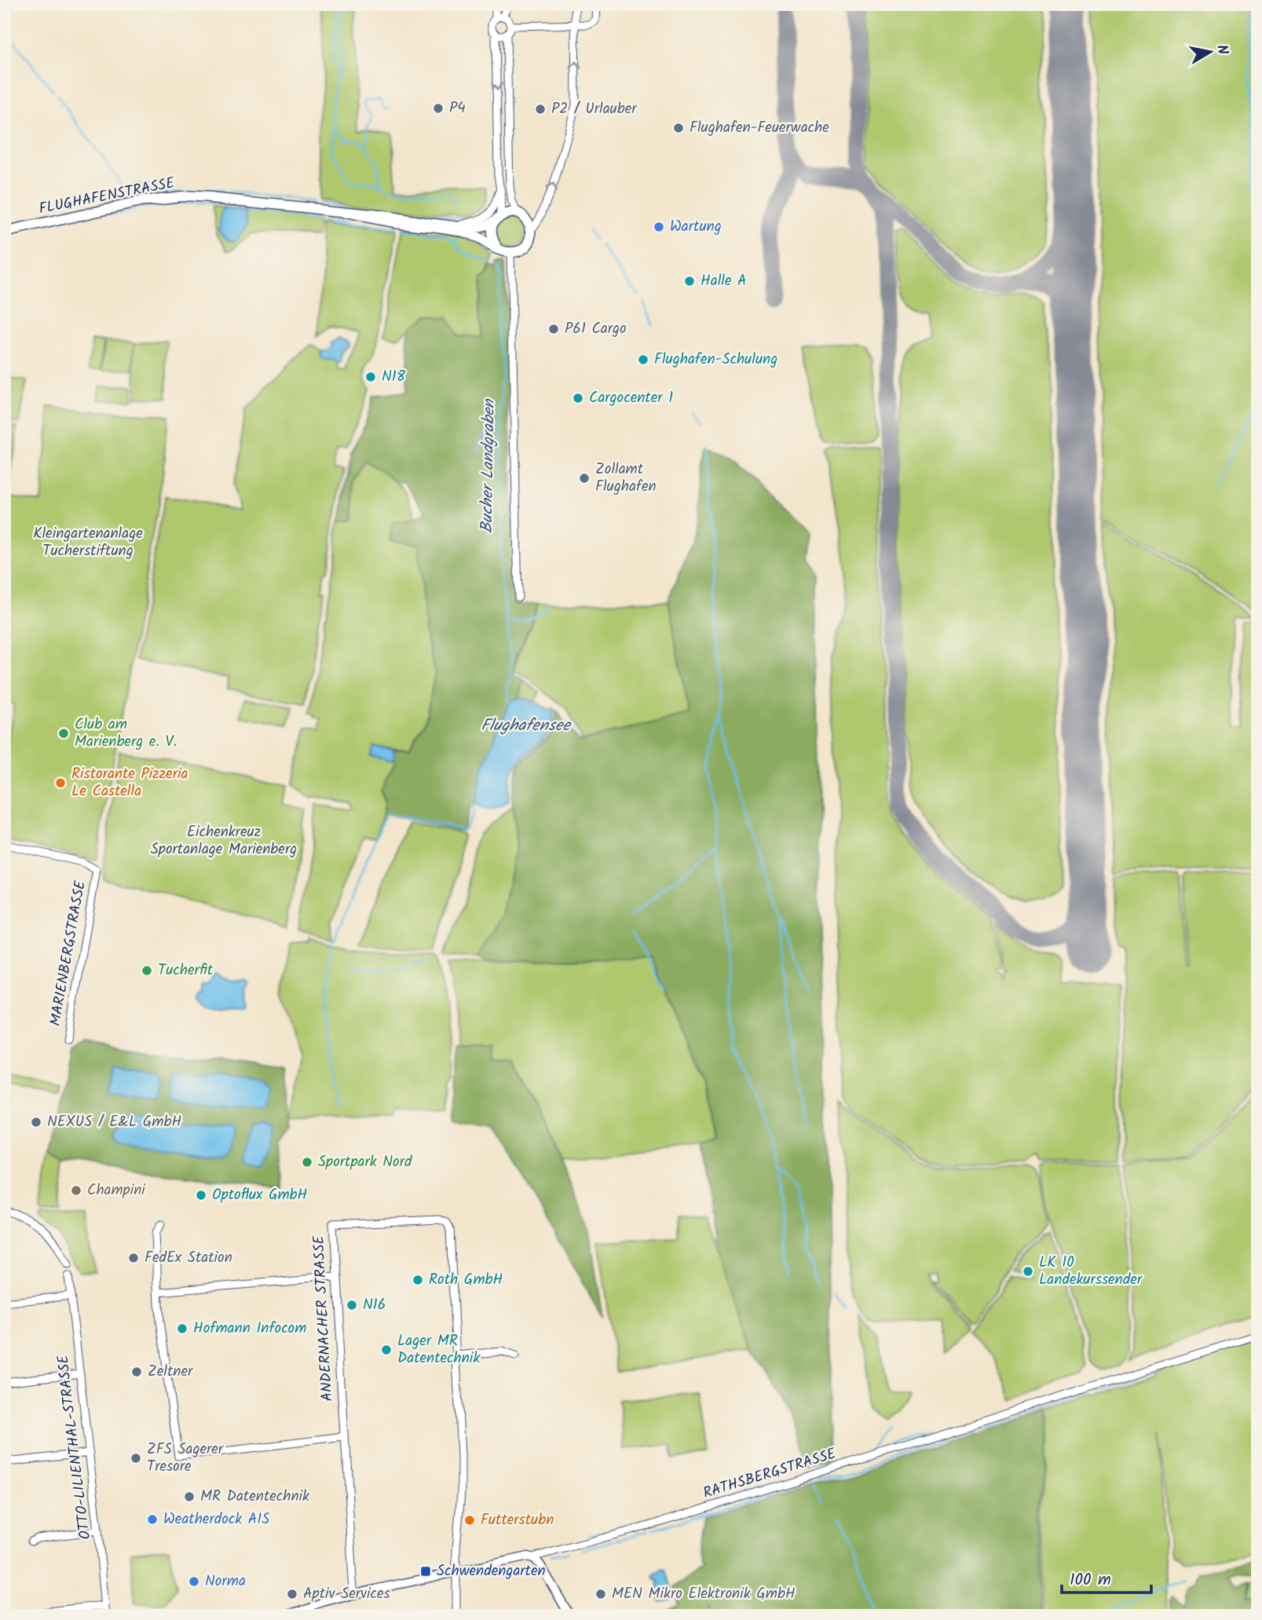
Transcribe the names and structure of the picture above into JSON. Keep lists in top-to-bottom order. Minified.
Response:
{"streets":{"main road":["FLUGHAFENSTRASSE"],"street":["MARIENBERGSTRASSE","ANDERNACHER STRASSE","OTTO-LILIENTHAL-STRASSE","RATHSBERGSTRASSE"]},"crossings":[["ANDERNACHER STRASSE","RATHSBERGSTRASSE"]],"water":["Bucher Landgraben","Flughafensee"],"parks":["Kleingartenanlage Tucherstiftung","Eichenkreuz Sportanlage Marienberg"],"places":{"other":["P4","P2 / Urlauber","Flughafen-Feuerwache","Wartung","Halle A","P61 Cargo","Flughafen-Schulung","N18","Cargocenter 1","Zollamt Flughafen","Club am Marienberg e. V.","Ristorante Pizzeria Le Castella","Tucherfit","NEXUS / E&L GmbH","Sportpark Nord","Champini","Optoflux GmbH","FedEx Station","LK 10 Landekurssender","Roth GmbH","N16","Hofmann Infocom","Lager MR Datentechnik","Zeltner","ZFS Sagerer Tresore","MR Datentechnik","Weatherdock AIS","Futterstubn","Norma","Aptiv Services","MEN Mikro Elektronik GmbH"],"transit":["Schwendengarten"]},"scale_bar":"100 m","north":"right"}
